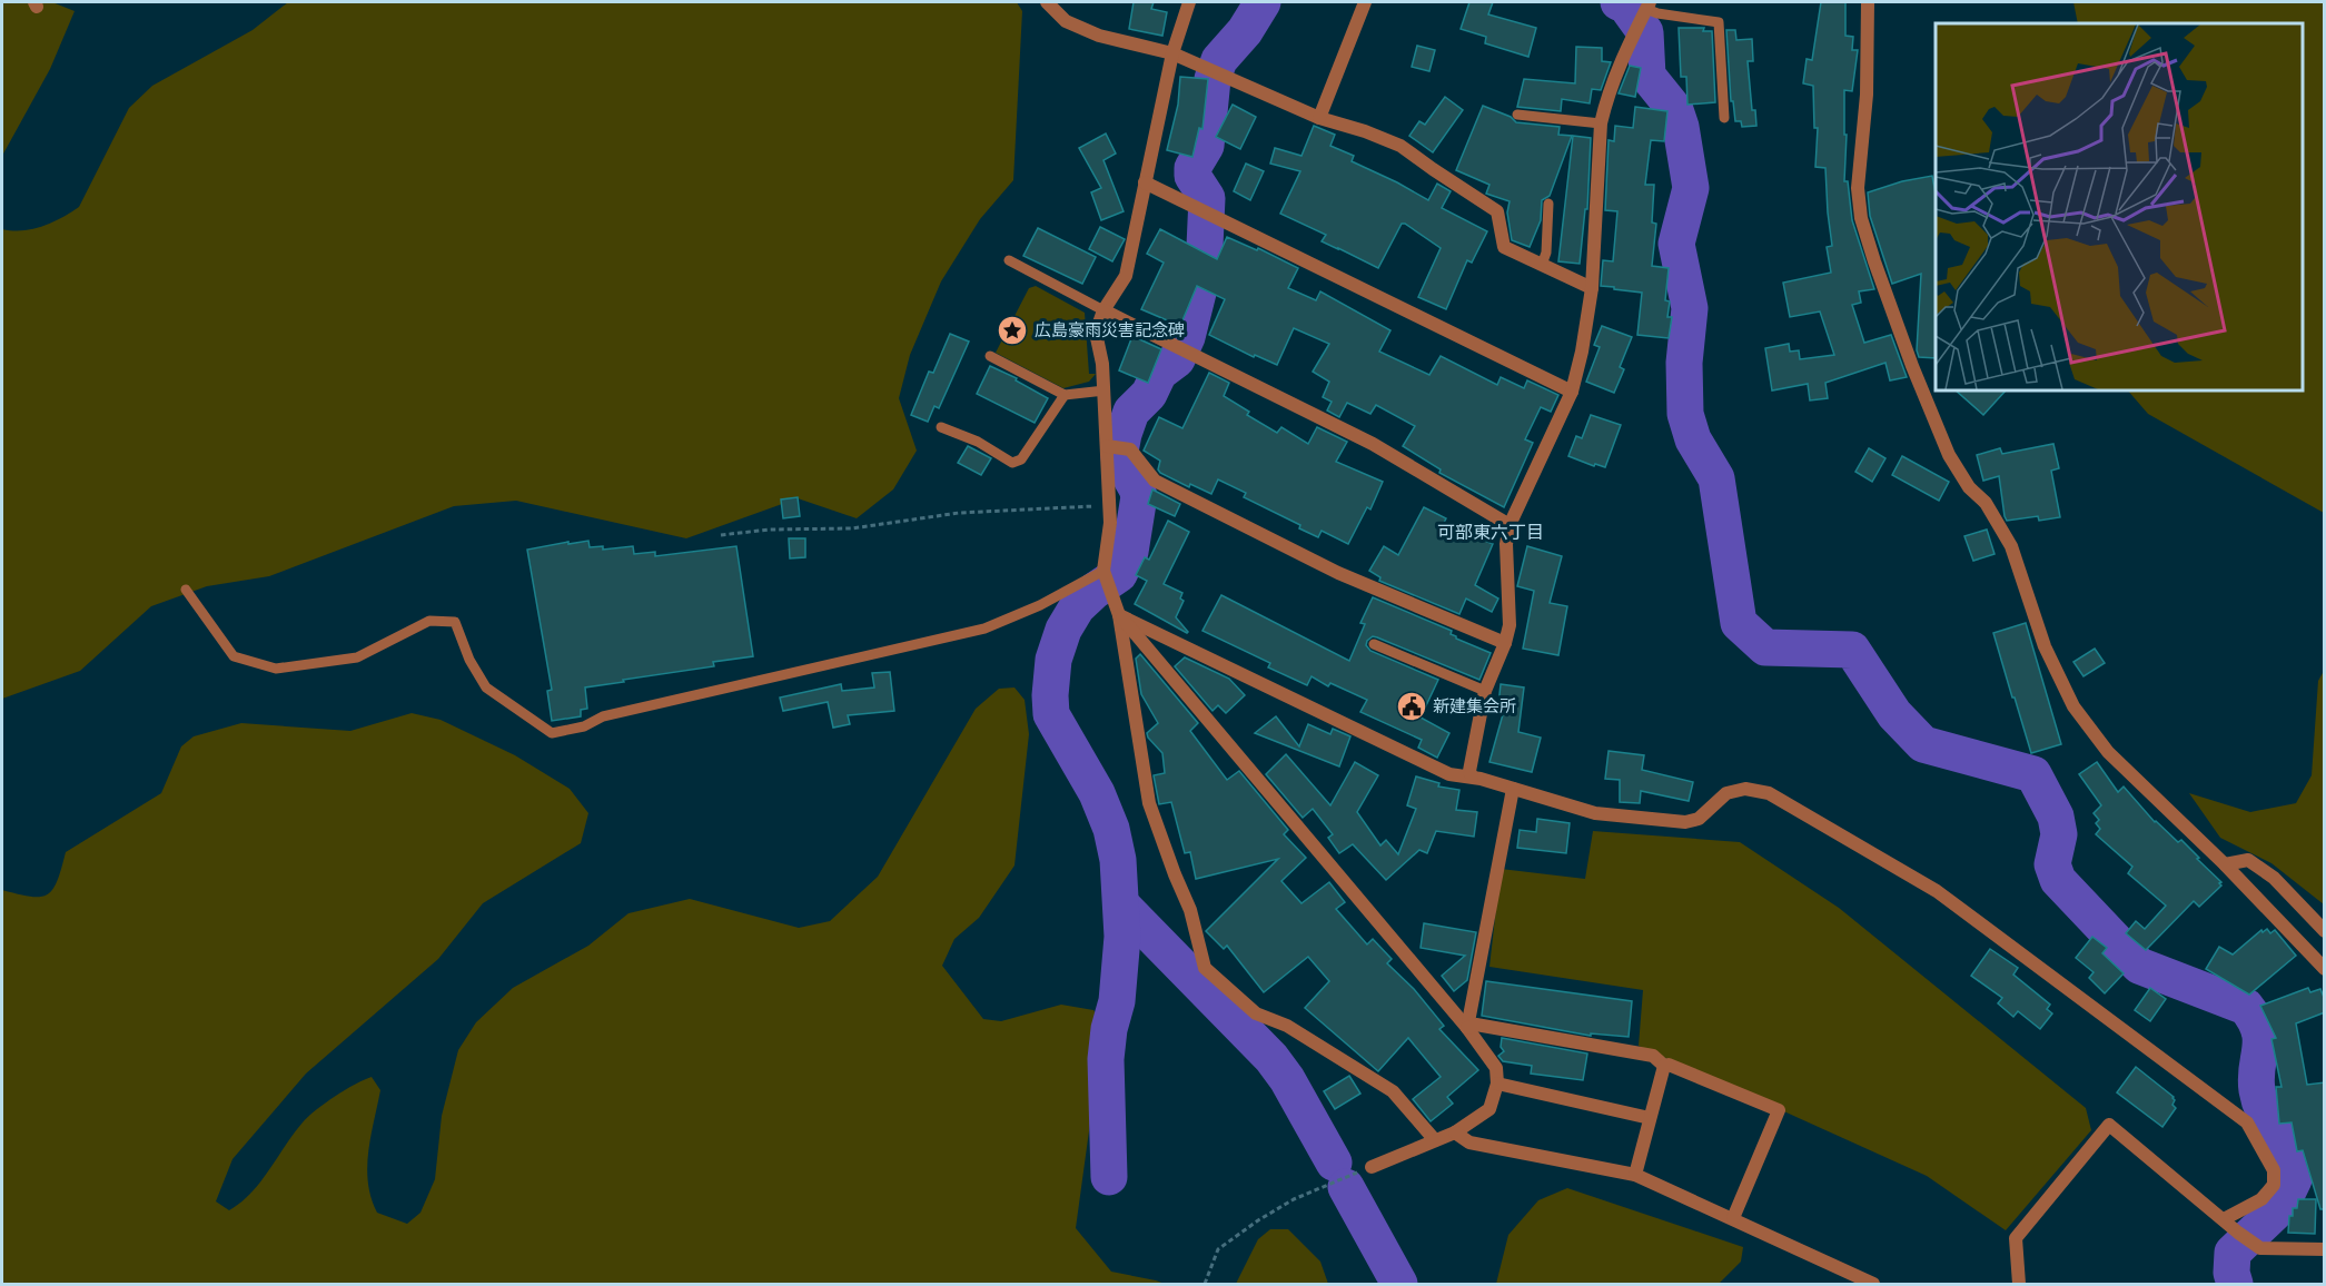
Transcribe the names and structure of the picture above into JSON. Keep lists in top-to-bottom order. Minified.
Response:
{"districts":["可部東六丁目"],"places":{"place":["広島豪雨災害記念碑"],"public building":["新建集会所"]}}
